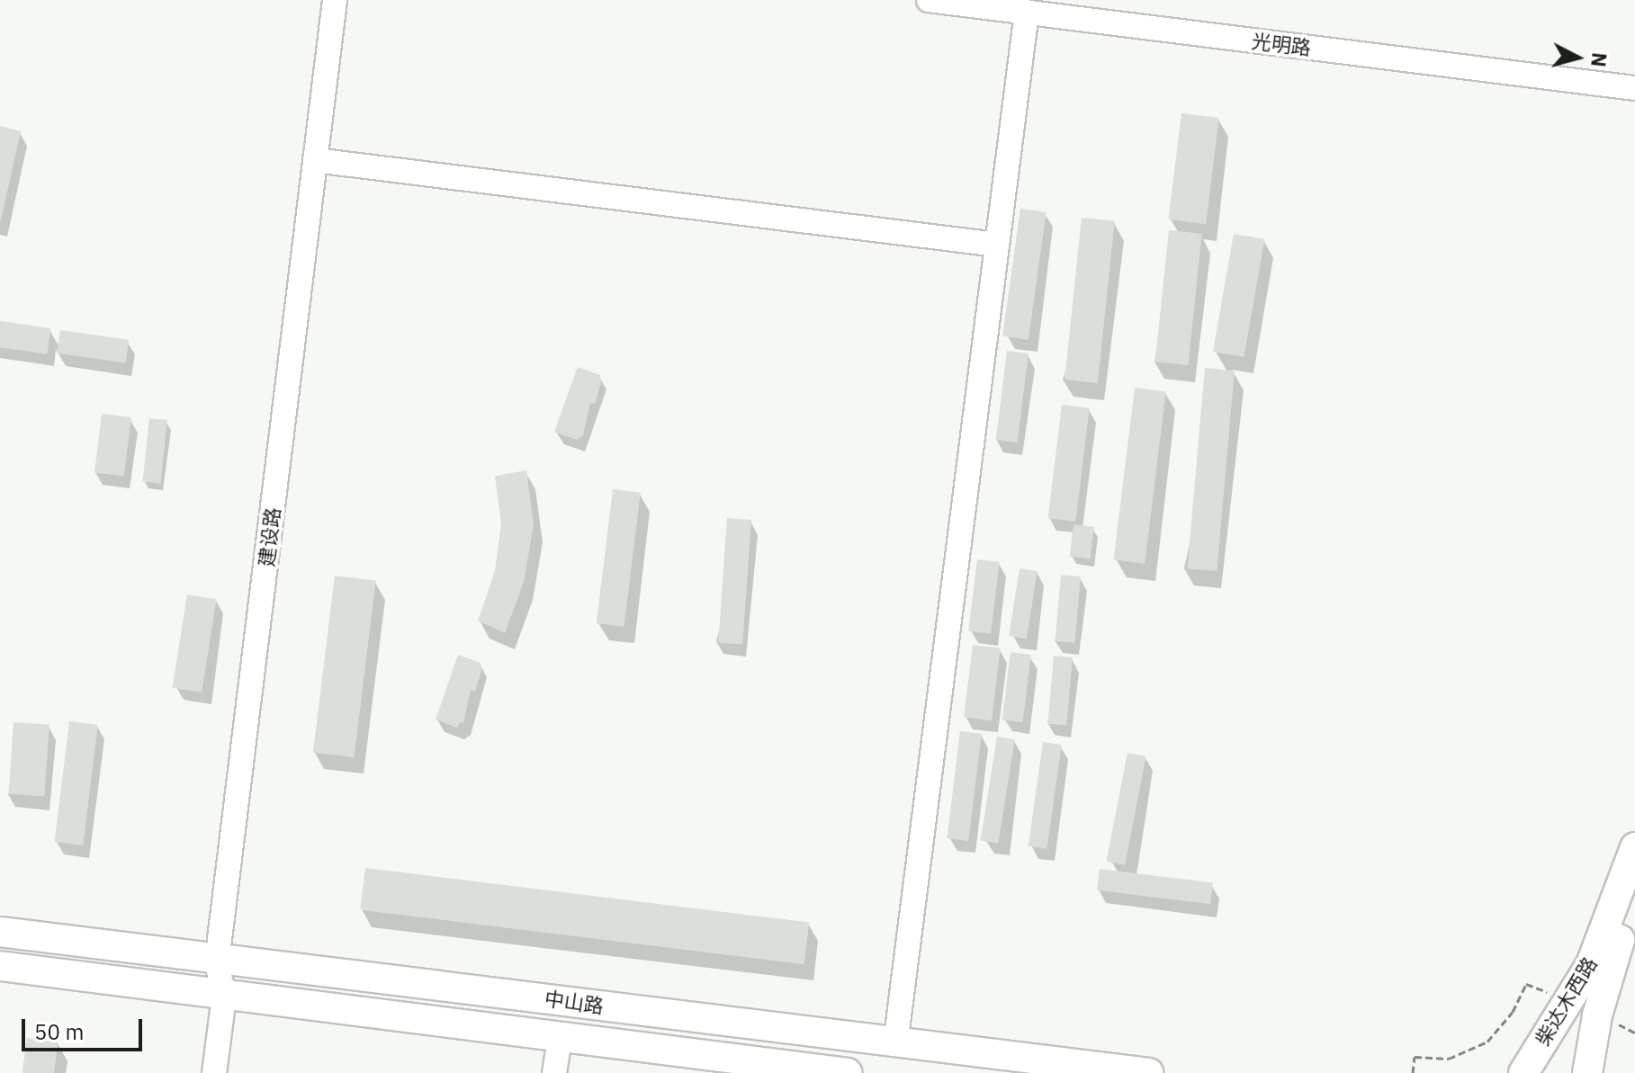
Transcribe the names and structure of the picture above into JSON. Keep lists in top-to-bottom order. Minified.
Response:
{"streets":{"main road":["柴达木西路","中山路"],"street":["光明路","建设路"]},"crossings":[["建设路","中山路"]],"scale_bar":"50 m","north":"right"}
